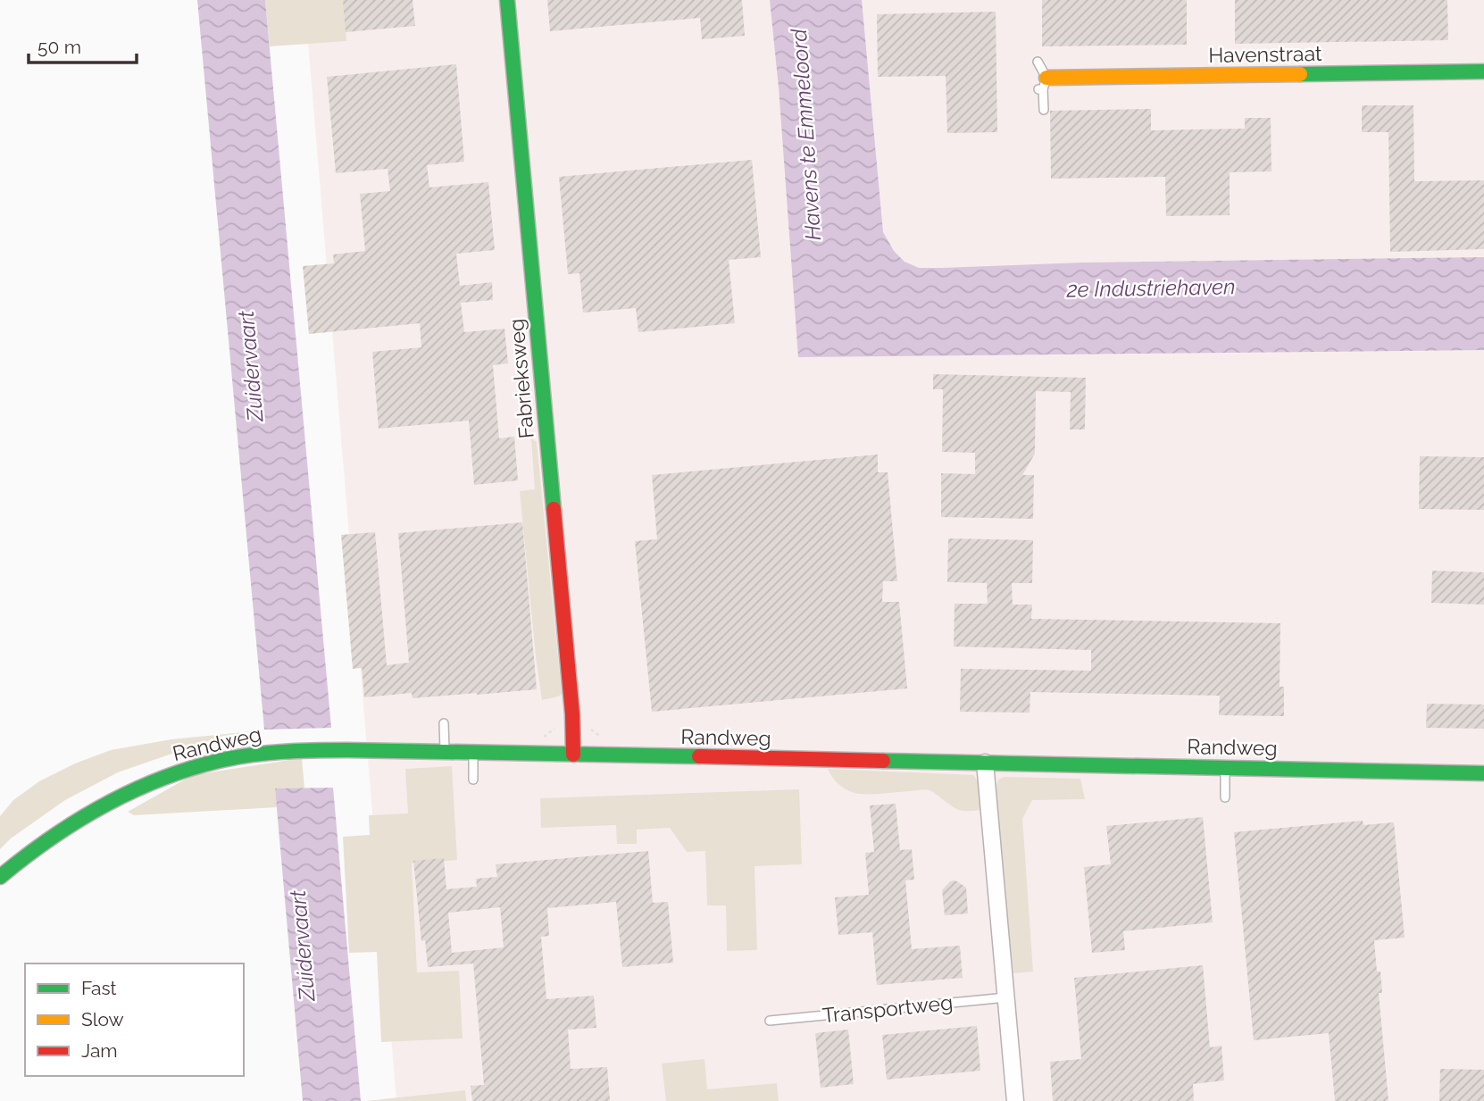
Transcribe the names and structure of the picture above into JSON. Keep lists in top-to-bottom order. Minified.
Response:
{"streets":{"street":["Havenstraat","Fabrieksweg","Randweg"],"lane":["Transportweg"]},"crossings":[["Fabrieksweg","Randweg"]],"water":["Havens te Emmeloord","2e Industriehaven","Zuidervaart"],"legend":["Fast","Slow","Jam"],"scale_bar":"50 m"}
